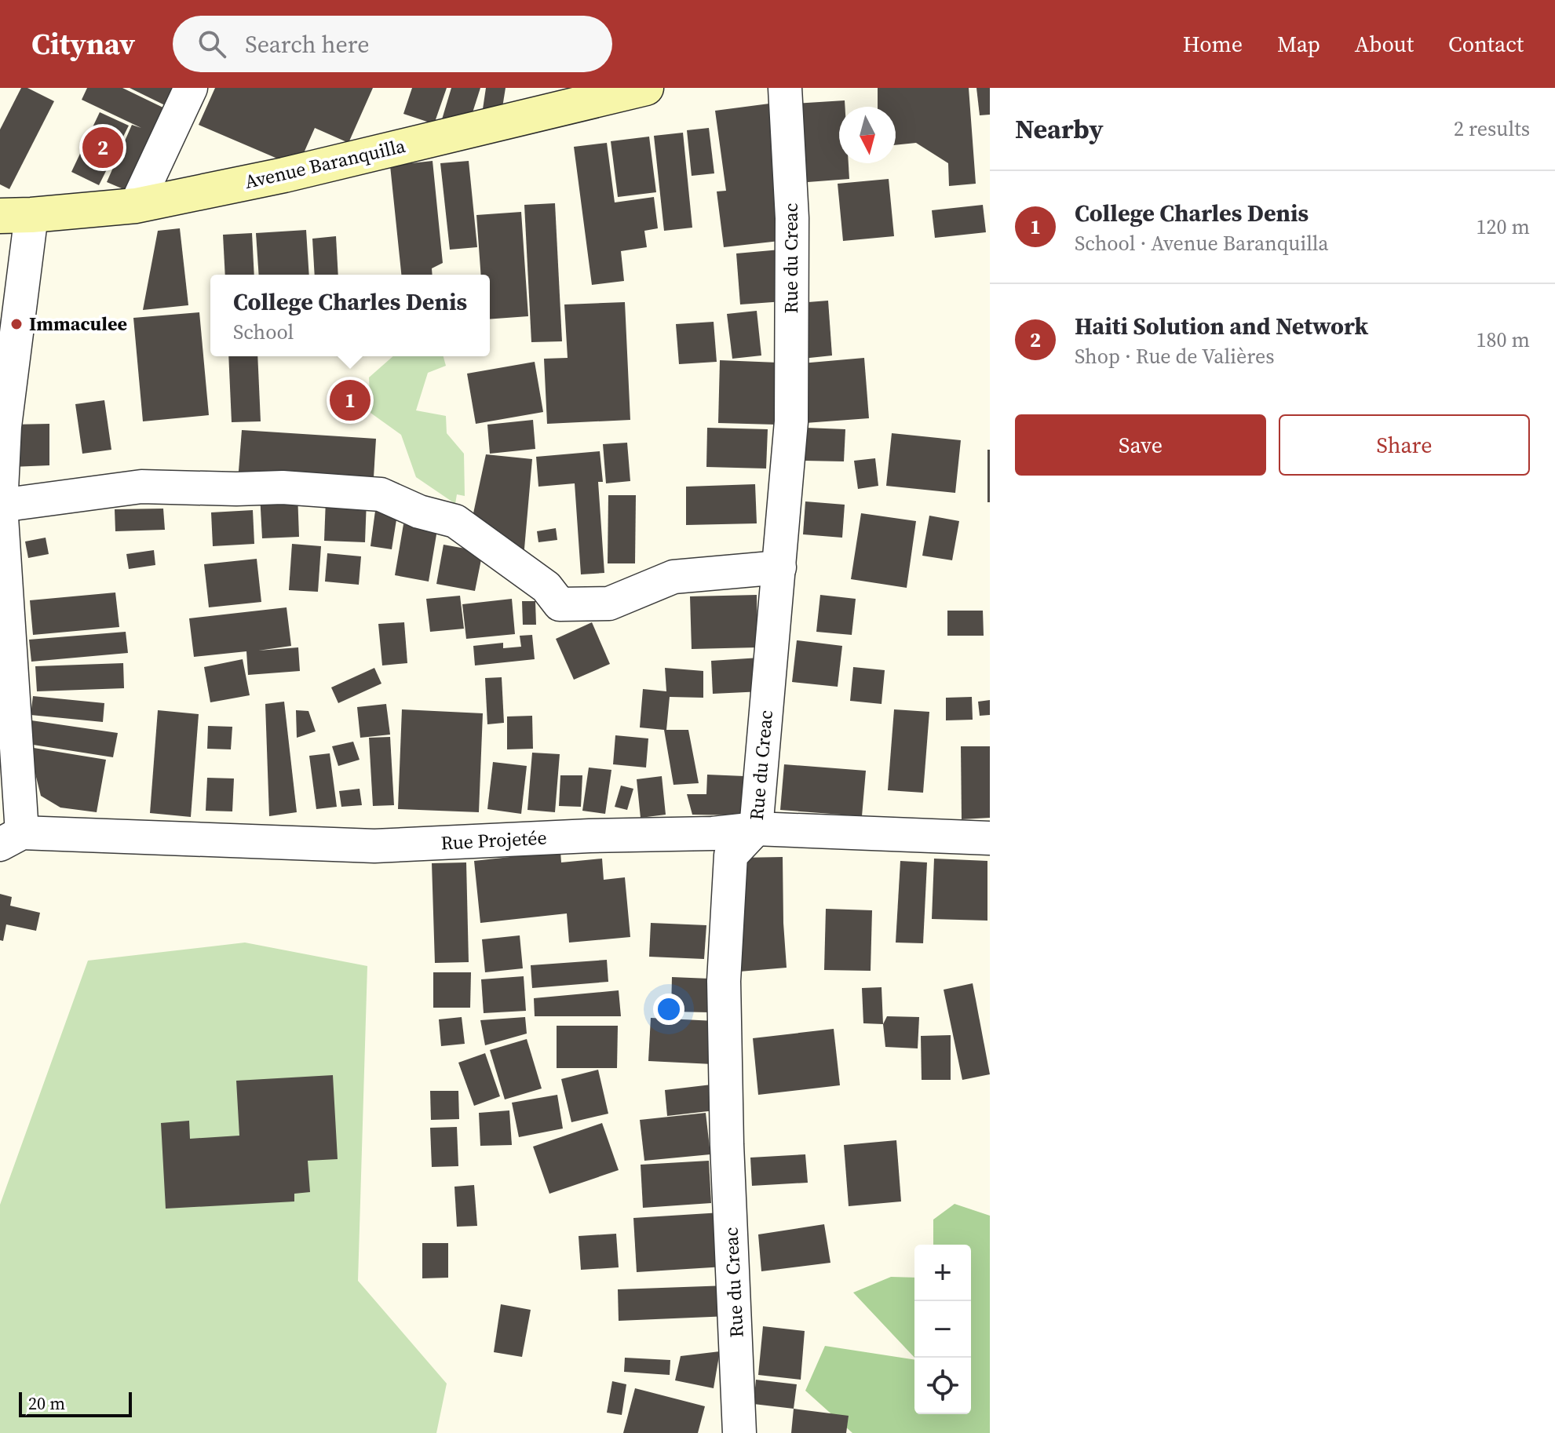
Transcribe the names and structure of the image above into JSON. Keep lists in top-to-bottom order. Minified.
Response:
{"streets":{"main road":["Avenue Baranquilla"],"street":["Rue du Creac","Rue Projetée"]},"crossings":[["Rue du Creac","Rue Projetée"]],"places":["Immaculee"],"scale_bar":"20 m","north":"bottom","page":{"header":"Citynav","search":"Search here","nav":["Home","Map","About","Contact"],"heading":["Nearby","2 results"],"pins":["2","1"],"list":[{"mark":"1","name":"College Charles Denis","note":"School · Avenue Baranquilla","value":"120 m"},{"mark":"2","name":"Haiti Solution and Network","note":"Shop · Rue de Valières","value":"180 m"}],"popup":["College Charles Denis","School"],"buttons":["Save","Share"],"map_buttons":["+","−"],"scale":"20 m"}}
